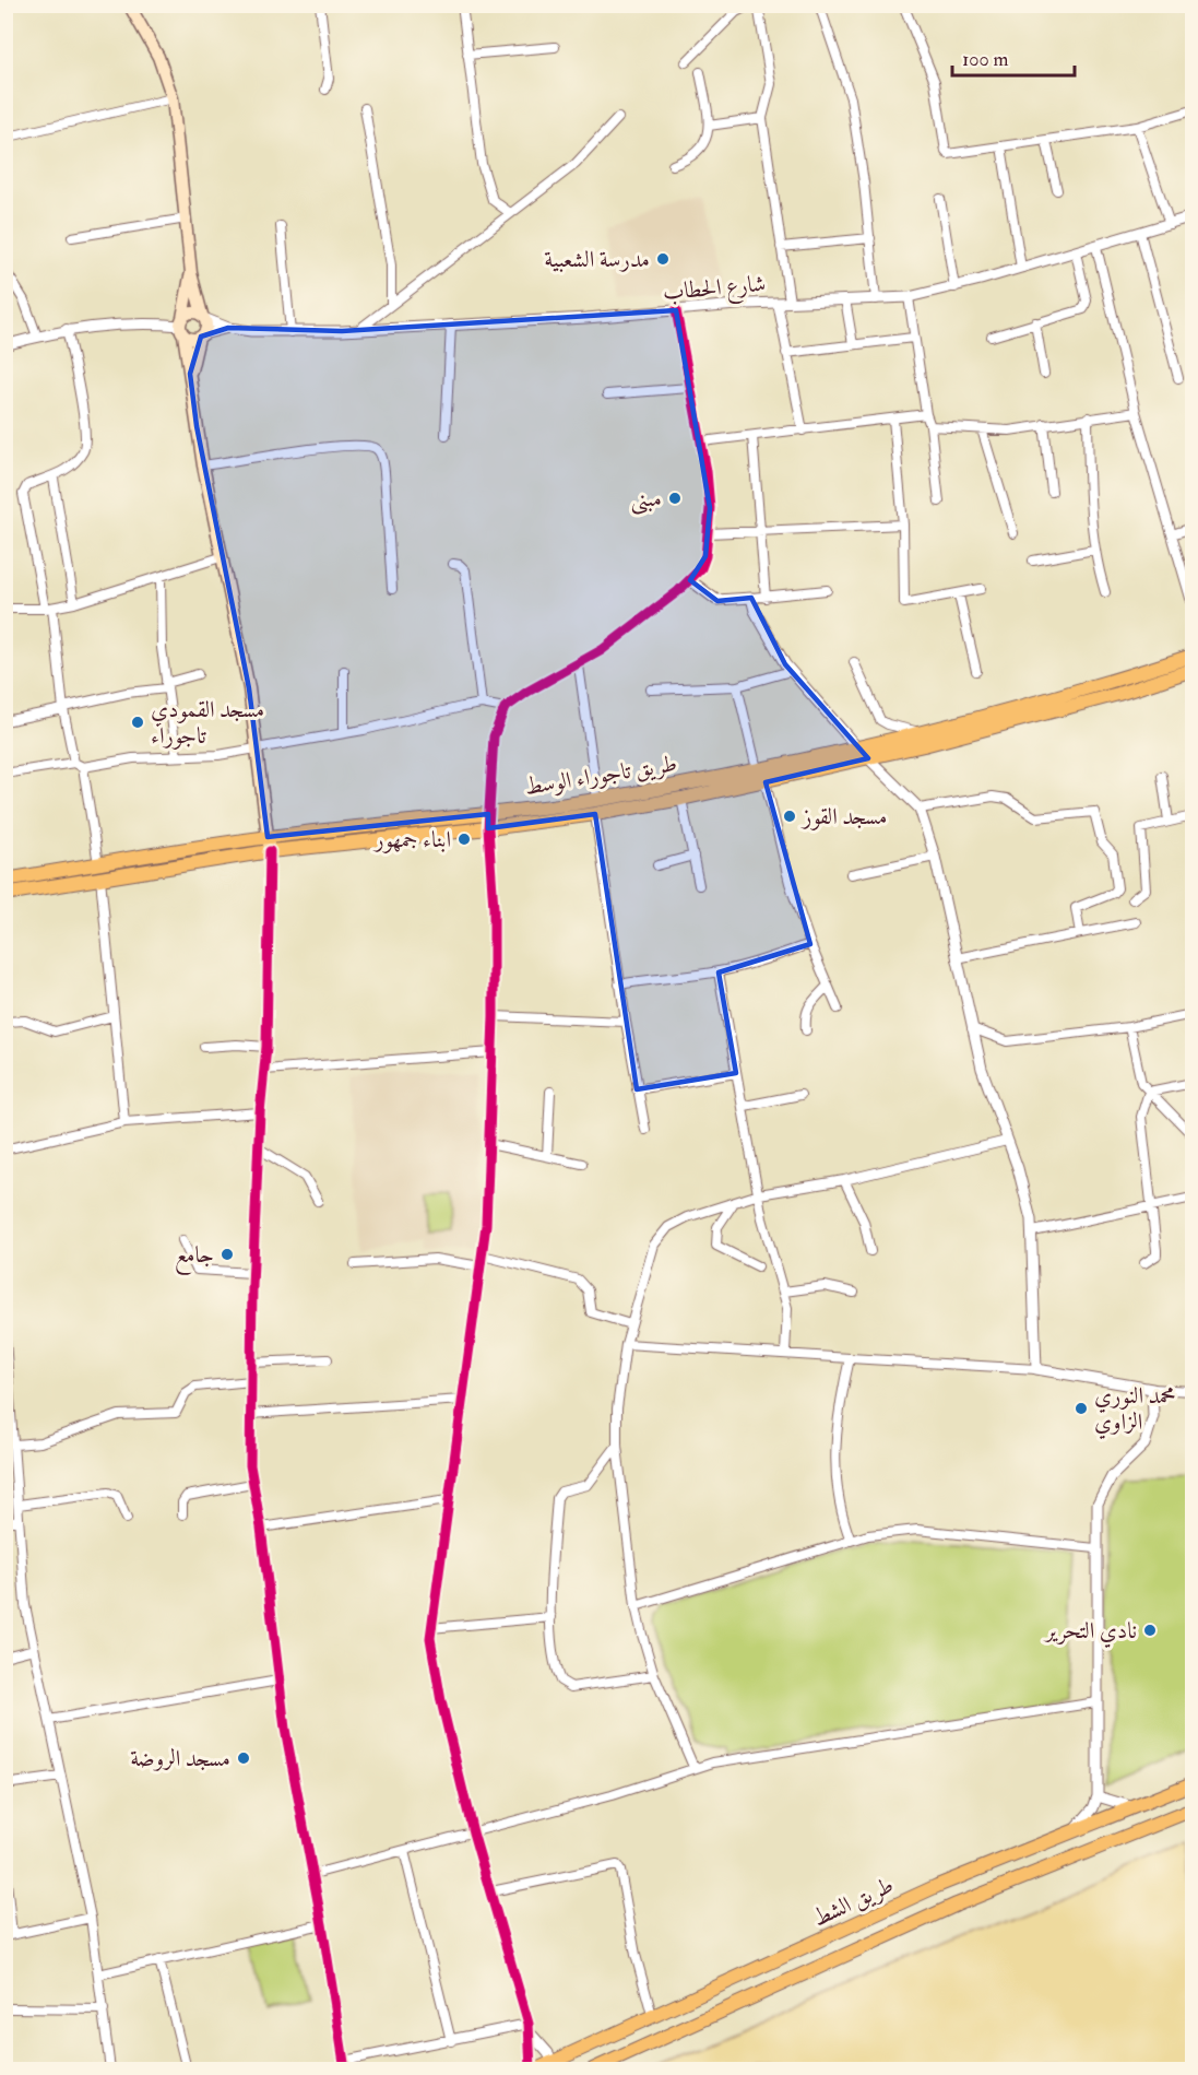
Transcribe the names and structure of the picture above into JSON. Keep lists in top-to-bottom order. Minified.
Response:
{"streets":{"main road":["طريق تاجوراء الوسط","طريق الشط"],"street":["شارع الحطاب"]},"places":["مدرسة الشعبية","مبنى","مسجد القمودي تاجوراء","مسجد القوز","ابناء جمهور","جامع","محمد النوري الزاوي","نادي التحرير","مسجد الروضة"],"scale_bar":"100 m"}
